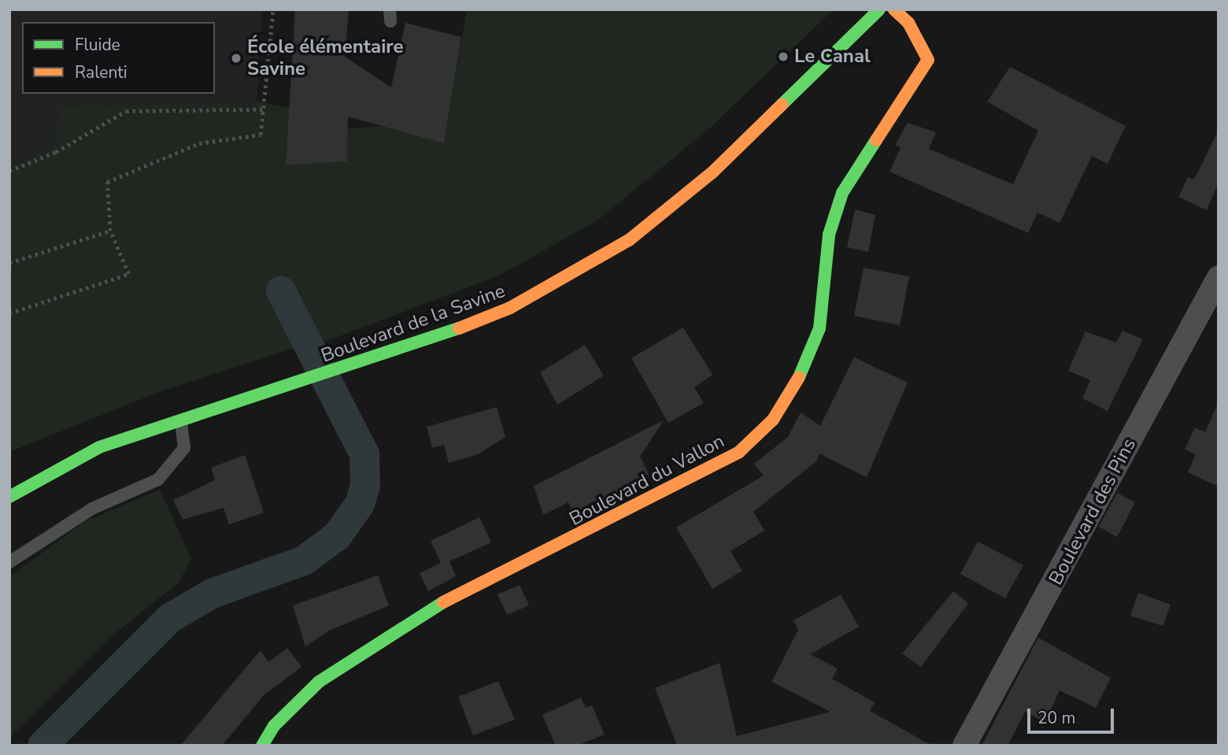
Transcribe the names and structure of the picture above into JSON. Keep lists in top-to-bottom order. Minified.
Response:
{"streets":{"street":["Boulevard de la Savine","Boulevard du Vallon","Boulevard des Pins"]},"places":["Le Canal","École élémentaire Savine"],"legend":["Fluide","Ralenti"],"scale_bar":"20 m"}
